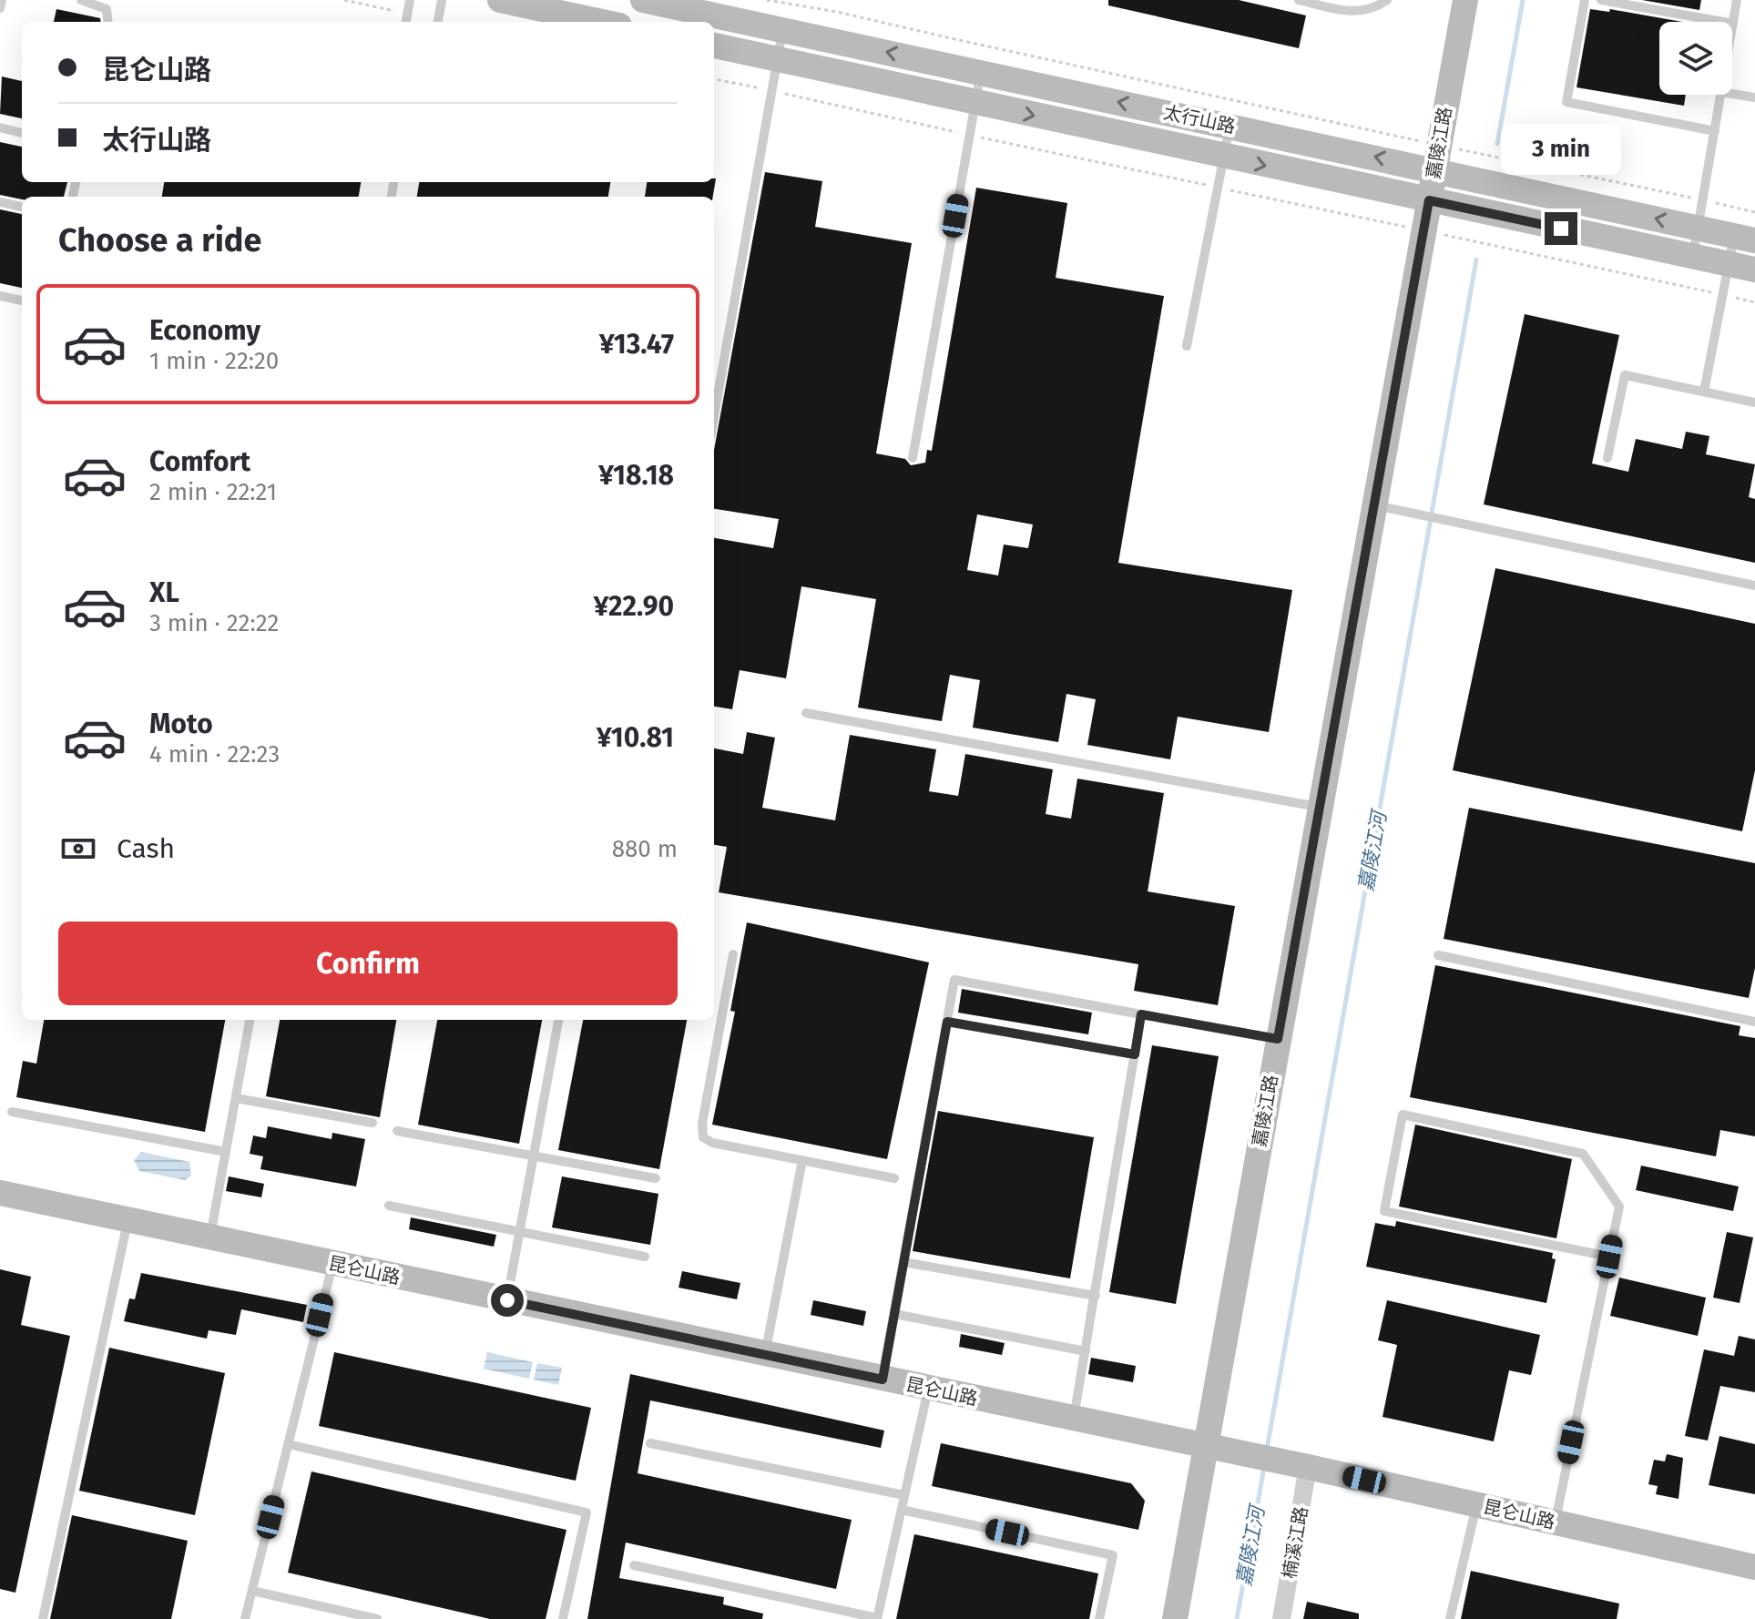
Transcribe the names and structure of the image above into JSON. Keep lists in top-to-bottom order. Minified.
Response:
{"streets":{"street":["太行山路","嘉陵江路","昆仑山路","楠溪江路"]},"crossings":[["太行山路","嘉陵江路"],["嘉陵江路","昆仑山路"],["昆仑山路","楠溪江路"]],"water":["嘉陵江河"],"page":{"banner":["昆仑山路","太行山路"],"bubble":"3 min","heading":"Choose a ride","list":[{"name":"Economy","note":"1 min · 22:20","value":"¥13.47"},{"name":"Comfort","note":"2 min · 22:21","value":"¥18.18"},{"name":"XL","note":"3 min · 22:22","value":"¥22.90"},{"name":"Moto","note":"4 min · 22:23","value":"¥10.81"}],"pay":["Cash","880 m"],"buttons":"Confirm"}}
